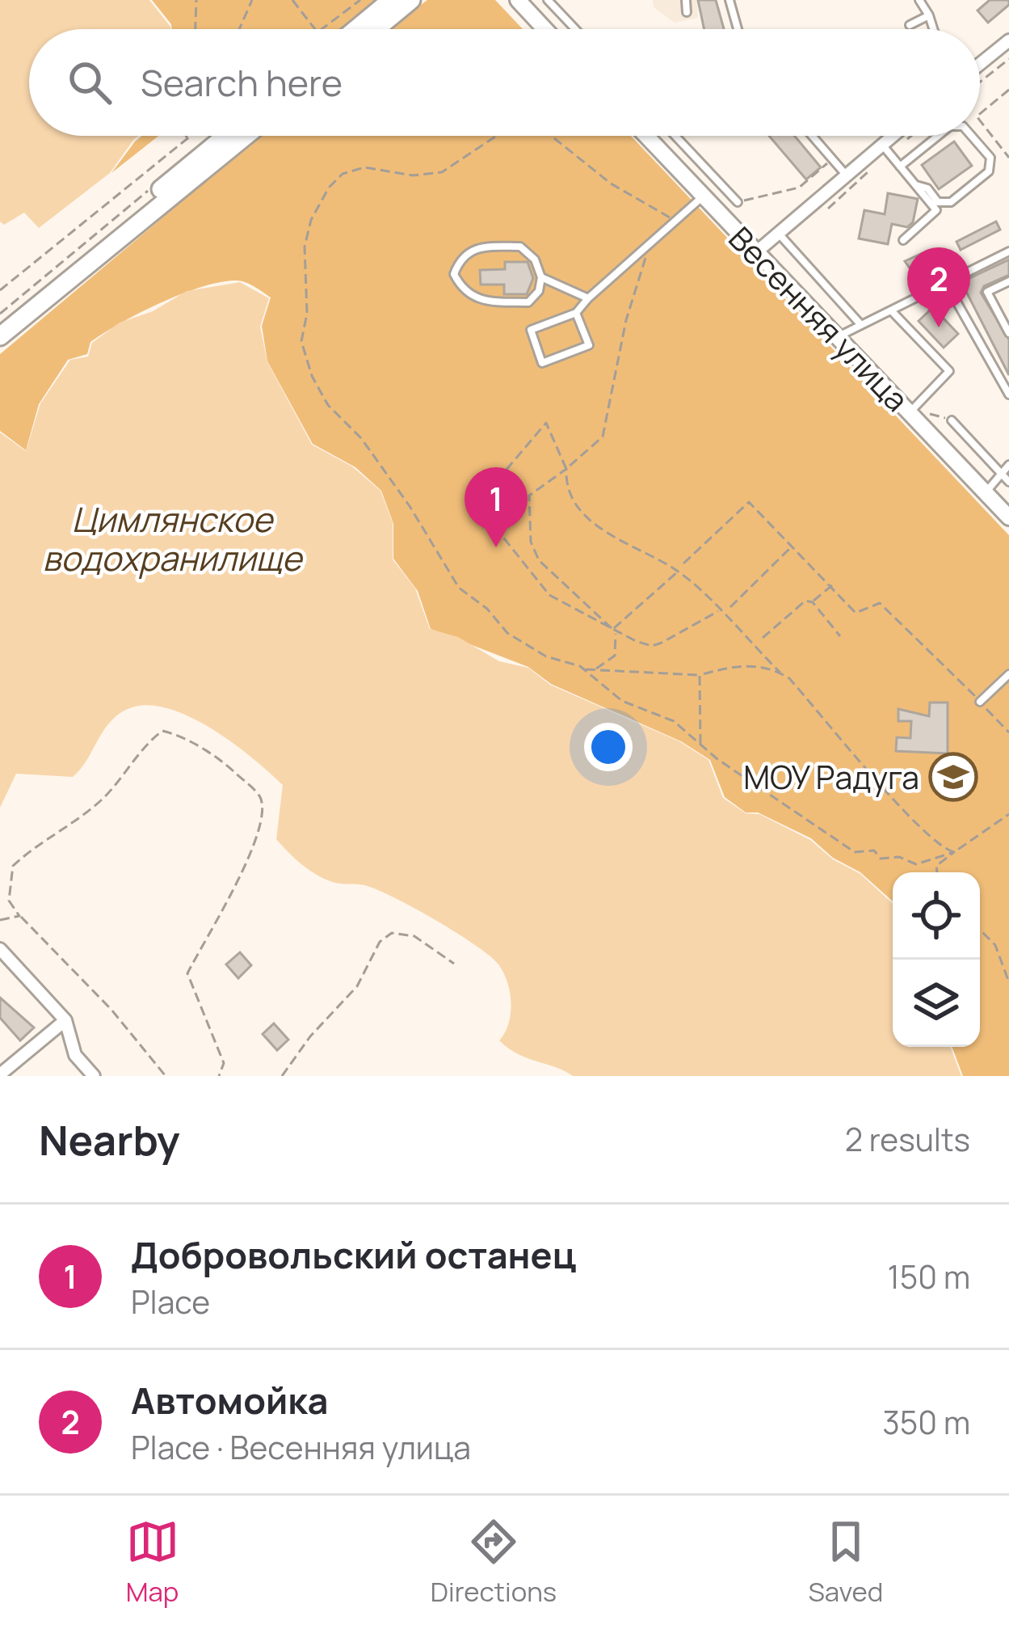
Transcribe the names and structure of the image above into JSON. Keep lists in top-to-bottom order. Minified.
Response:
{"streets":{"street":["Весенняя улица"]},"water":["Цимлянское водохранилище"],"places":{"school or university":["МОУ Радуга"]},"page":{"search":"Search here","pins":["2","1"],"heading":["Nearby","2 results"],"list":[{"mark":"1","name":"Добровольский останец","note":"Place","value":"150 m"},{"mark":"2","name":"Автомойка","note":"Place · Весенняя улица","value":"350 m"}],"nav":["Map","Directions","Saved"]}}
